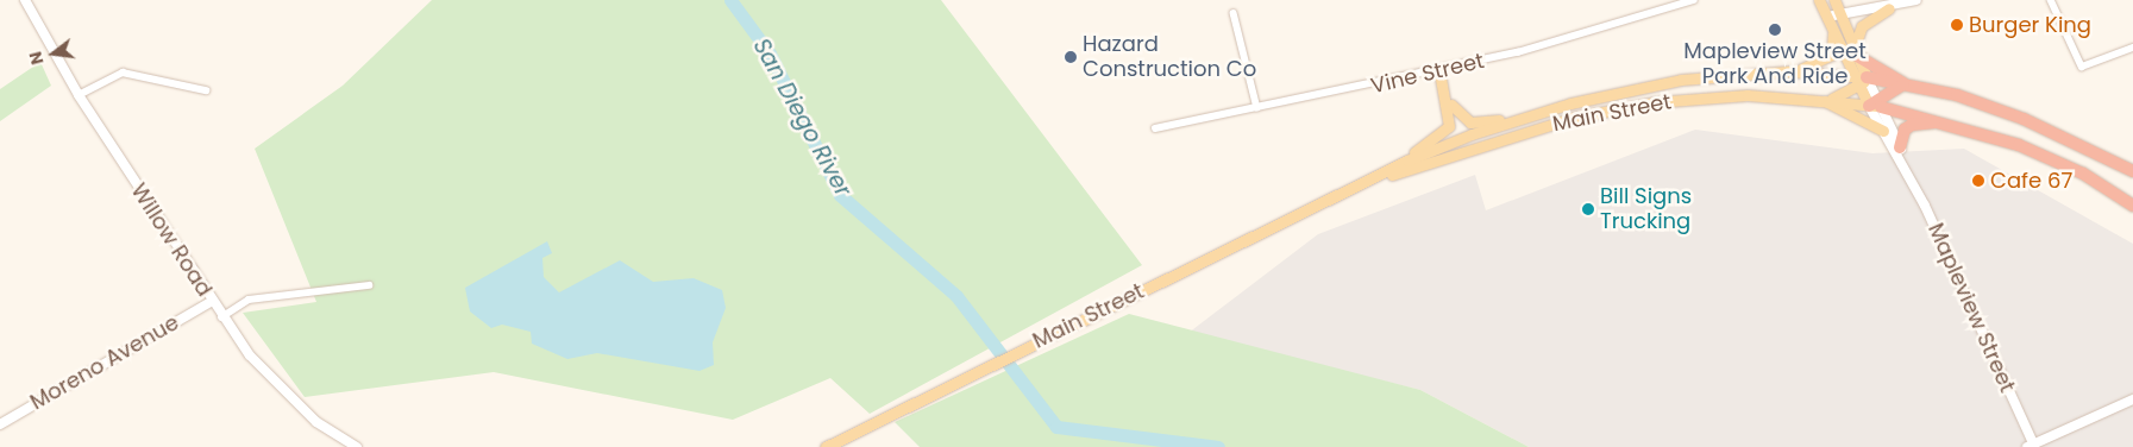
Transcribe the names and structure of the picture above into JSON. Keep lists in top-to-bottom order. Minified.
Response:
{"streets":{"main road":["Main Street","Willow Road","Mapleview Street","Moreno Avenue"],"street":["Vine Street"]},"crossings":[["Main Street","Mapleview Street"],["Willow Road","Moreno Avenue"]],"water":["San Diego River"],"places":["Burger King","Mapleview Street Park And Ride","Hazard Construction Co","Cafe 67","Bill Signs Trucking"],"north":"left"}
